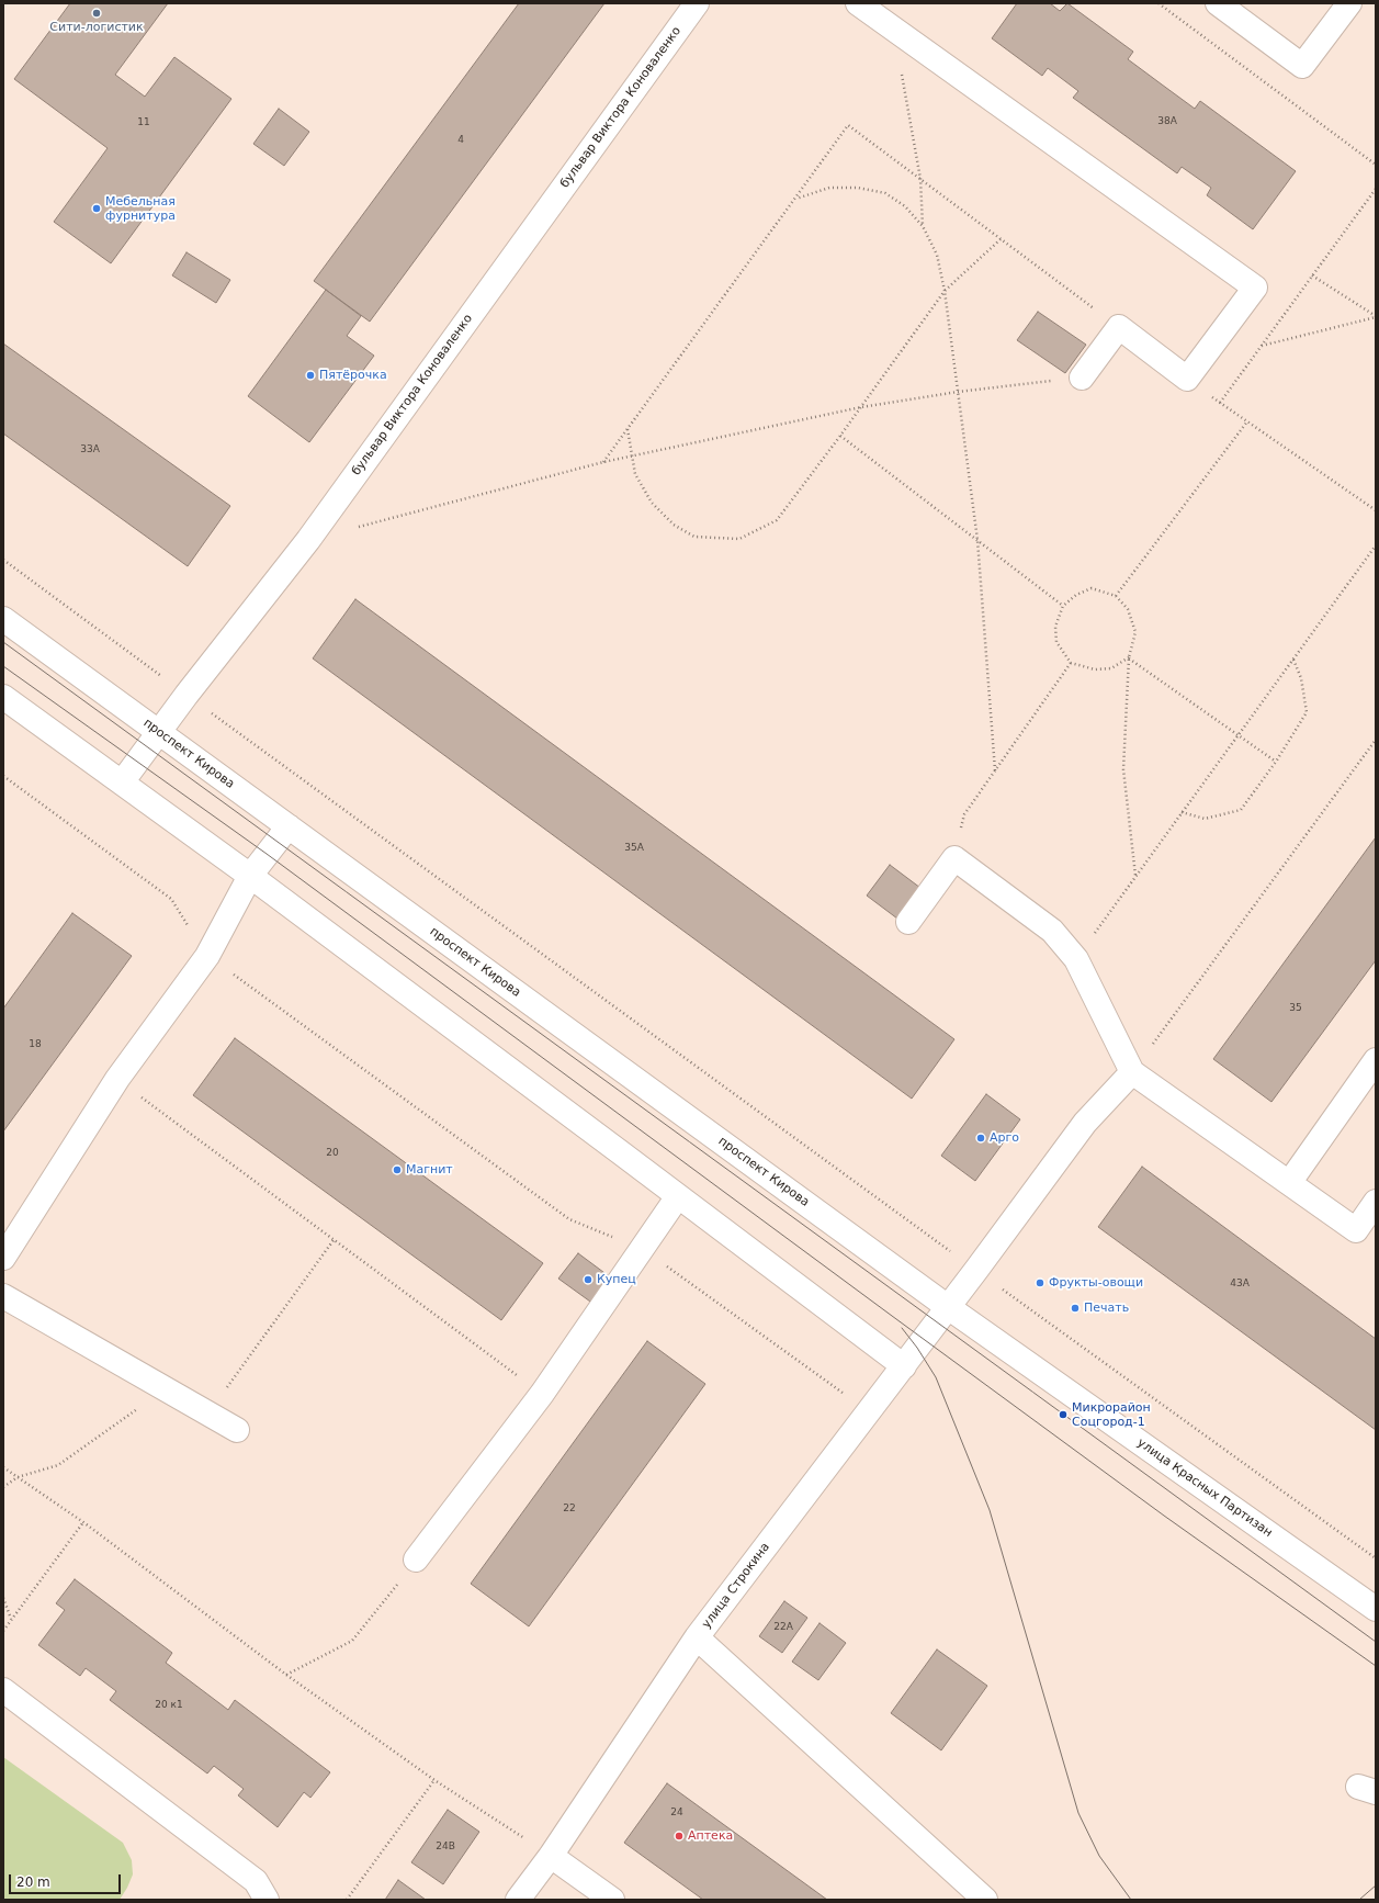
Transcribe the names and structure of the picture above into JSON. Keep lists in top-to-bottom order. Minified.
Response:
{"streets":{"street":["бульвар Виктора Коноваленко","проспект Кирова","улица Красных Партизан","улица Строкина"]},"crossings":[["бульвар Виктора Коноваленко","проспект Кирова"],["проспект Кирова","улица Красных Партизан"],["проспект Кирова","улица Строкина"],["улица Красных Партизан","улица Строкина"]],"places":["Сити-логистик","Мебельная фурнитура","Пятёрочка","Арго","Магнит","Купец","Фрукты-овощи","Печать","Микрорайон Соцгород-1","Аптека"],"house_numbers":["38А","11","4","33А","35А","35","18","20","43А","22","22А","20 к1","24","24В"],"scale_bar":"20 m"}
